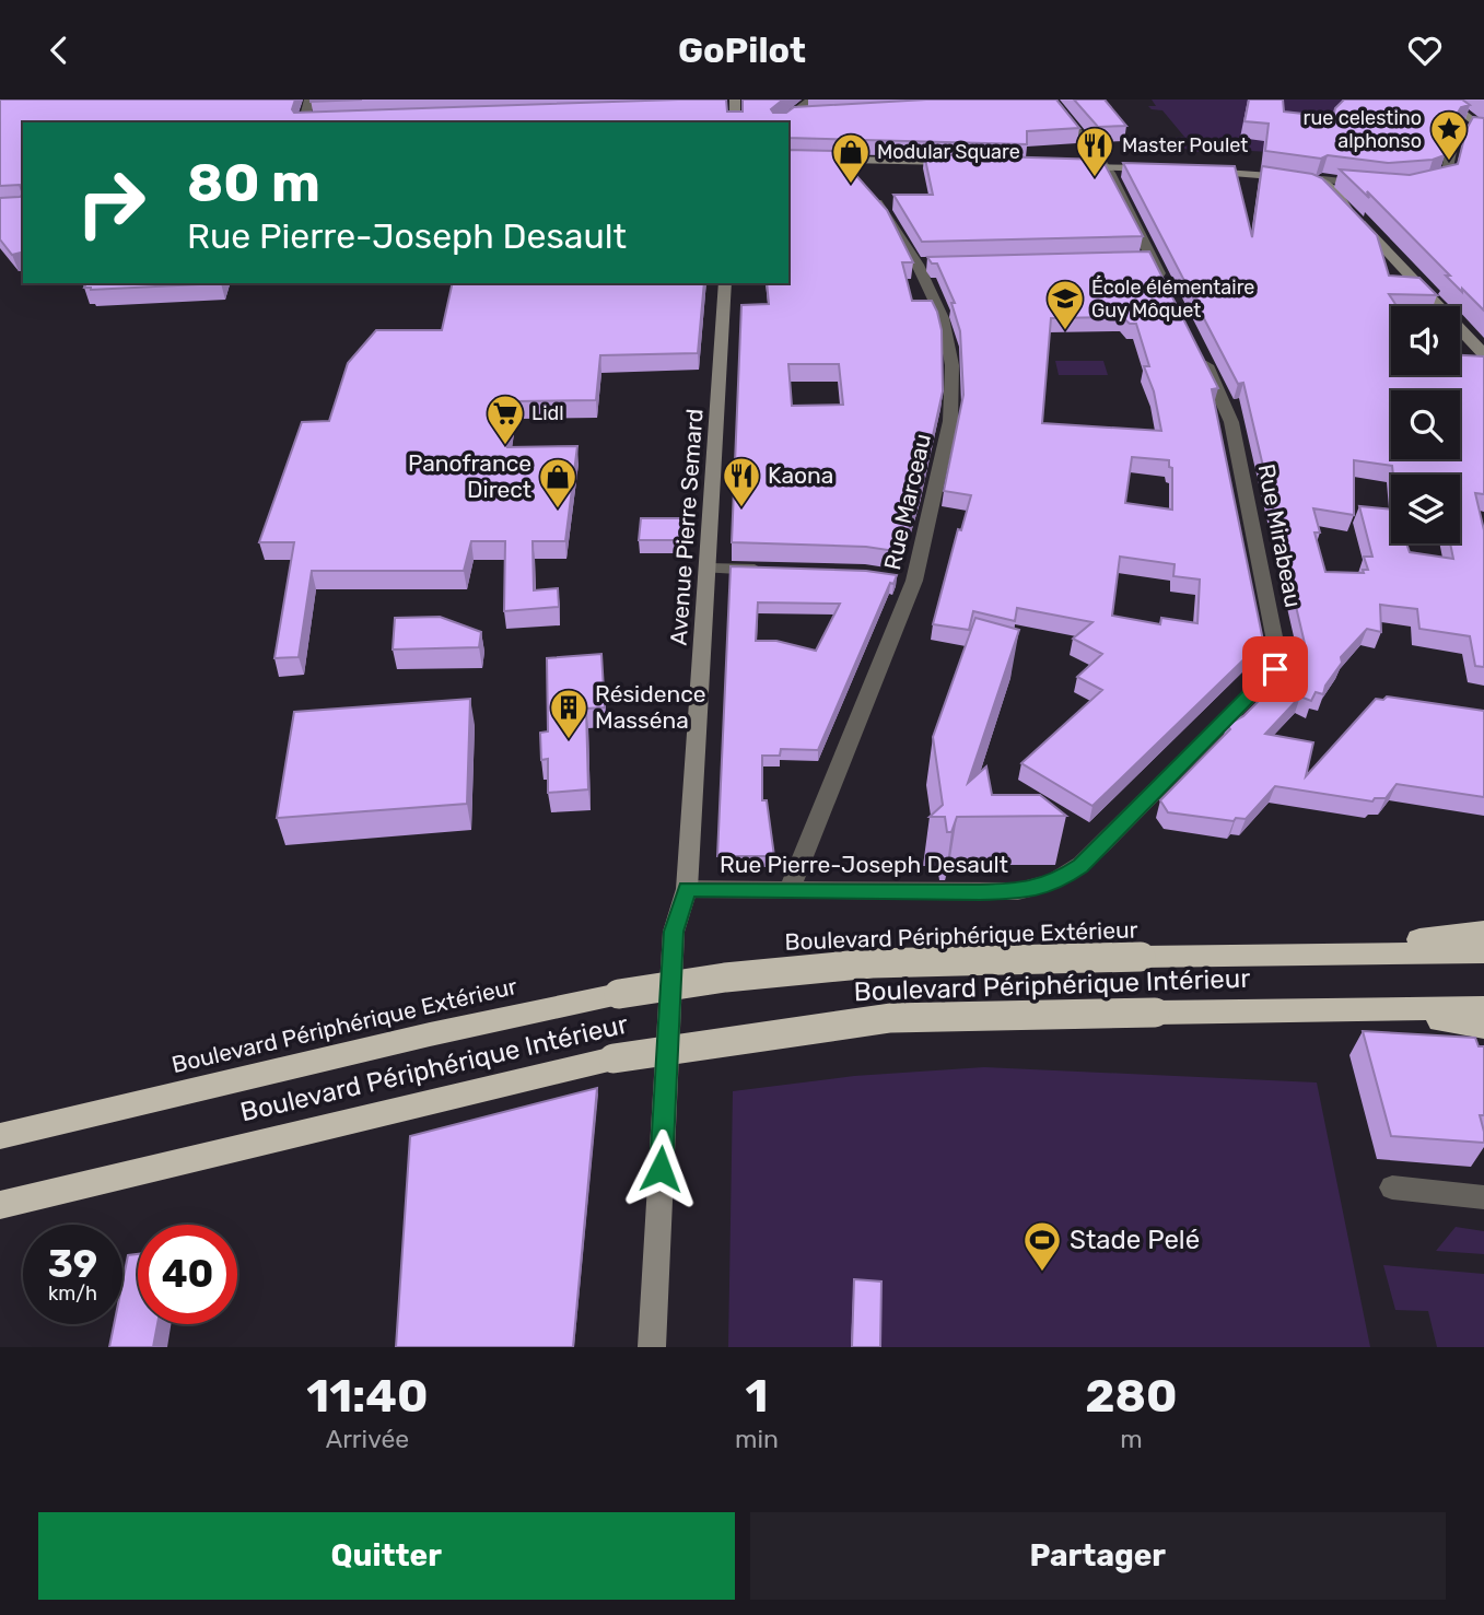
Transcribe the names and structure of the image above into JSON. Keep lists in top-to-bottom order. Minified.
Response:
{"streets":{"highway":["Boulevard Périphérique Extérieur","Boulevard Périphérique Intérieur"],"street":["Rue Marceau","Avenue Pierre Semard","Rue Mirabeau","Rue Pierre-Joseph Desault"]},"crossings":[["Rue Marceau","Rue Pierre-Joseph Desault"],["Avenue Pierre Semard","Rue Pierre-Joseph Desault"],["Rue Mirabeau","Rue Pierre-Joseph Desault"]],"places":{"place":["rue celestino alphonso"],"restaurant":["Master Poulet","Kaona"],"shop":["Modular Square","Panofrance Direct"],"school or university":["École élémentaire Guy Môquet"],"supermarket":["Lidl"],"building":["Résidence Masséna"],"sports":["Stade Pelé"]},"page":{"header":"GoPilot","turn":["80 m","Rue Pierre-Joseph Desault"],"speed":"39 km/h","limit":"40","eta":["11:40","Arrivée","1","min","280","m"],"buttons":["Quitter","Partager"]}}
